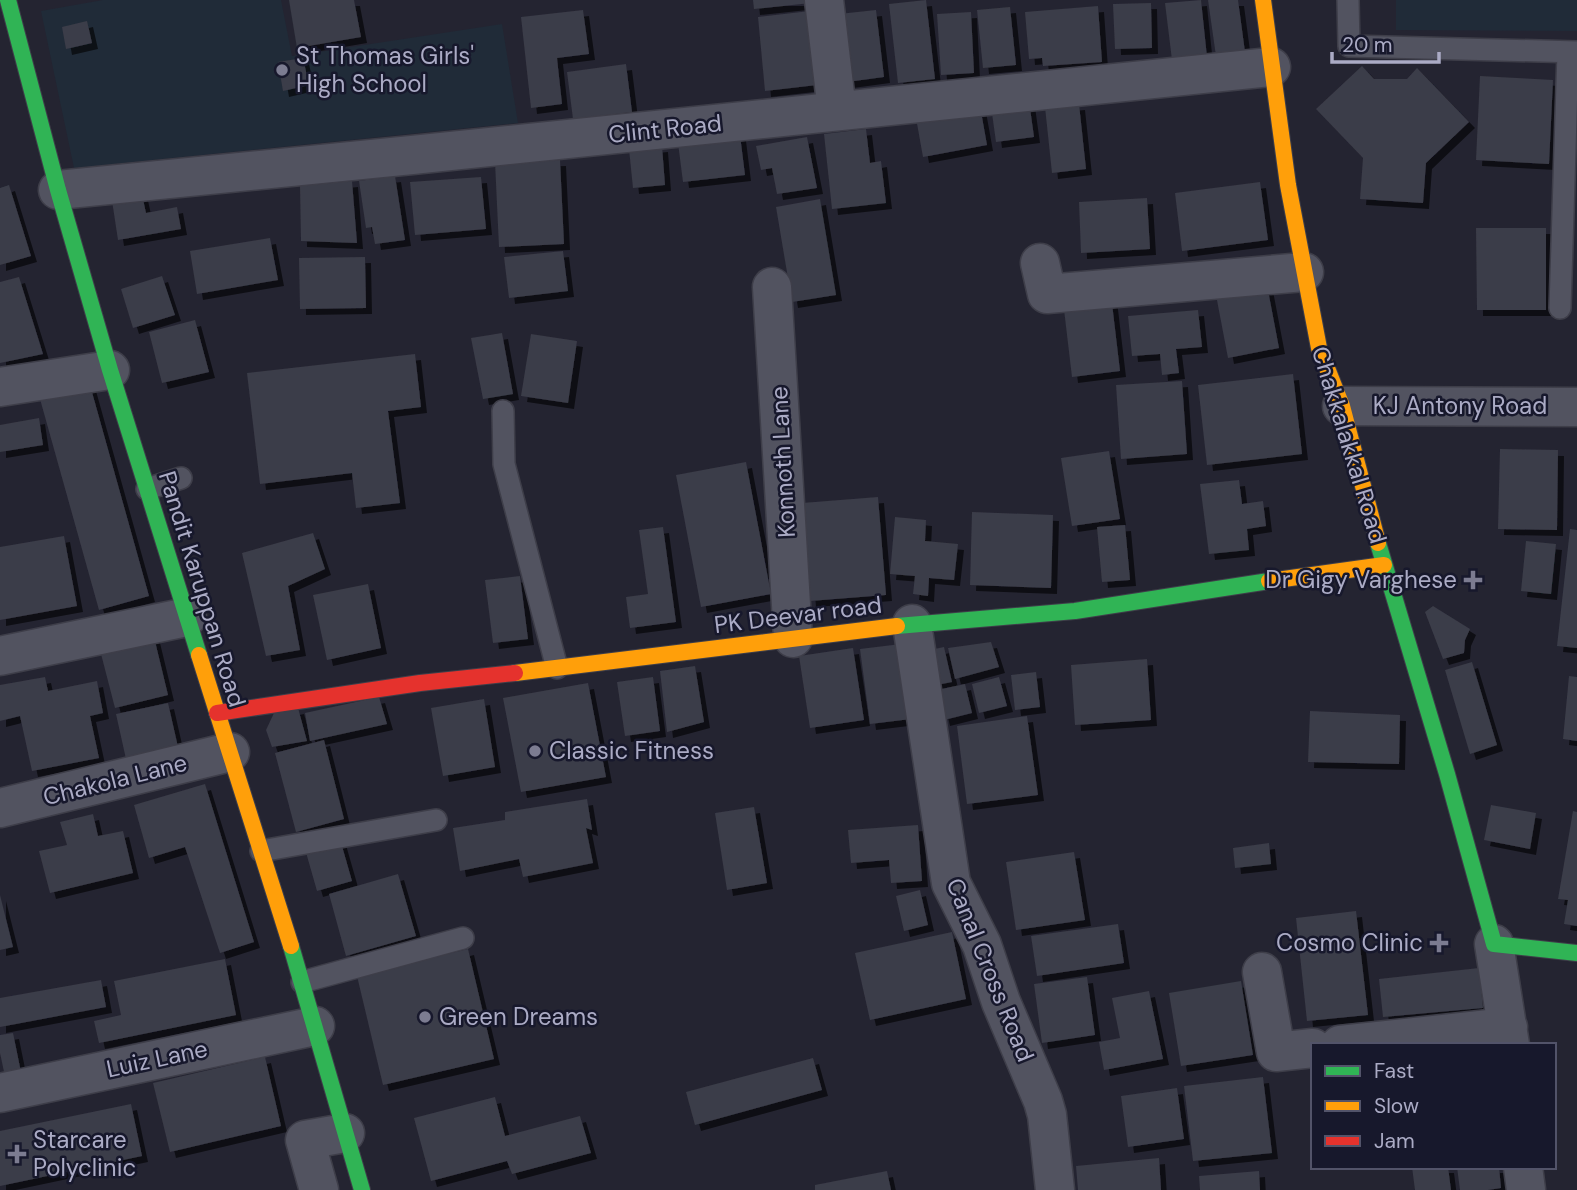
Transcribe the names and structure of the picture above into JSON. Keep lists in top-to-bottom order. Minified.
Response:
{"streets":{"street":["Clint Road","KJ Antony Road","Chakkalakkal Road","Konnoth Lane","Pandit Karuppan Road","PK Deevar road","Chakola Lane","Canal Cross Road","Luiz Lane"]},"crossings":[["Clint Road","Chakkalakkal Road"],["Clint Road","Pandit Karuppan Road"],["KJ Antony Road","Chakkalakkal Road"],["Chakkalakkal Road","PK Deevar road"],["Konnoth Lane","PK Deevar road"],["Pandit Karuppan Road","PK Deevar road"],["Pandit Karuppan Road","Chakola Lane"],["Pandit Karuppan Road","Luiz Lane"],["PK Deevar road","Canal Cross Road"]],"places":{"other":["St Thomas Girls' High School","Classic Fitness","Green Dreams"],"health":["Dr Gigy Varghese","Cosmo Clinic","Starcare Polyclinic"]},"legend":["Fast","Slow","Jam"],"scale_bar":"20 m"}
